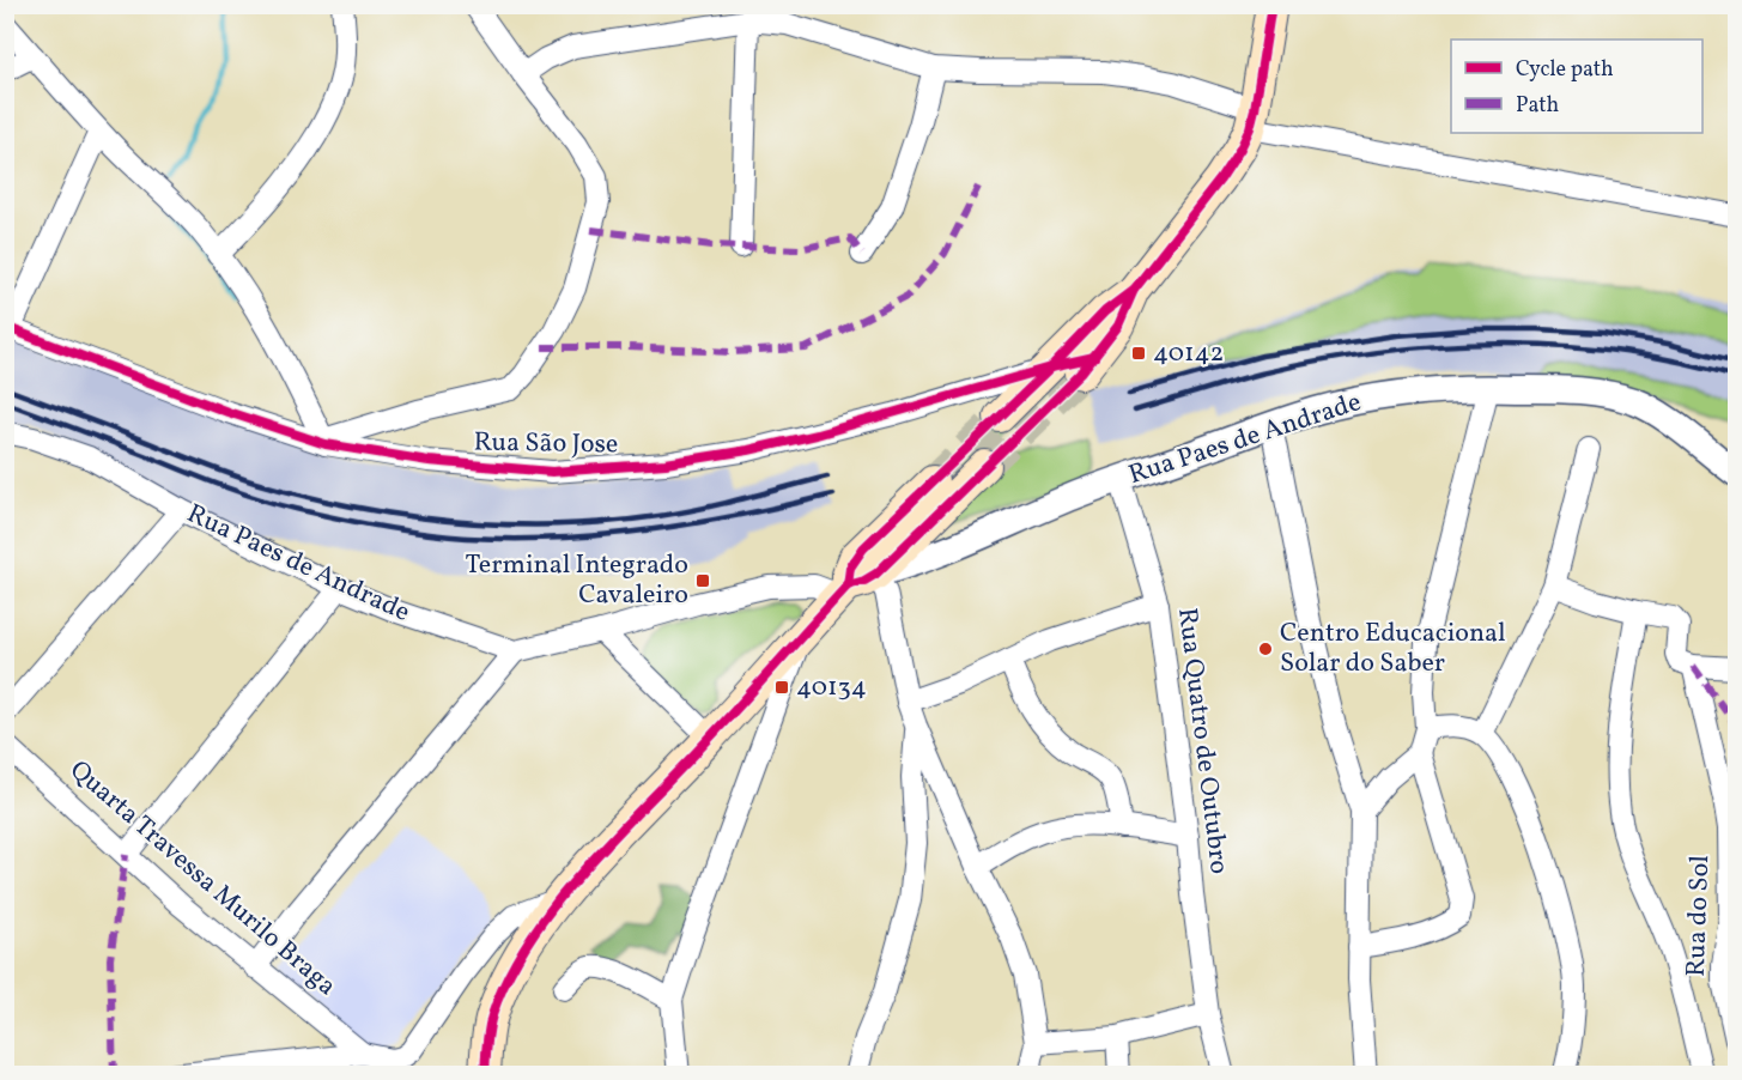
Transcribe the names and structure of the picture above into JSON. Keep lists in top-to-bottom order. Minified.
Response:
{"streets":{"street":["Rua Paes de Andrade","Rua São Jose","Rua Quatro de Outubro","Quarta Travessa Murilo Braga","Rua do Sol"]},"crossings":[["Rua Paes de Andrade","Rua Quatro de Outubro"]],"places":{"transit":["40142","Terminal Integrado Cavaleiro","40134"],"other":["Centro Educacional Solar do Saber"]},"legend":["Cycle path","Path"]}
